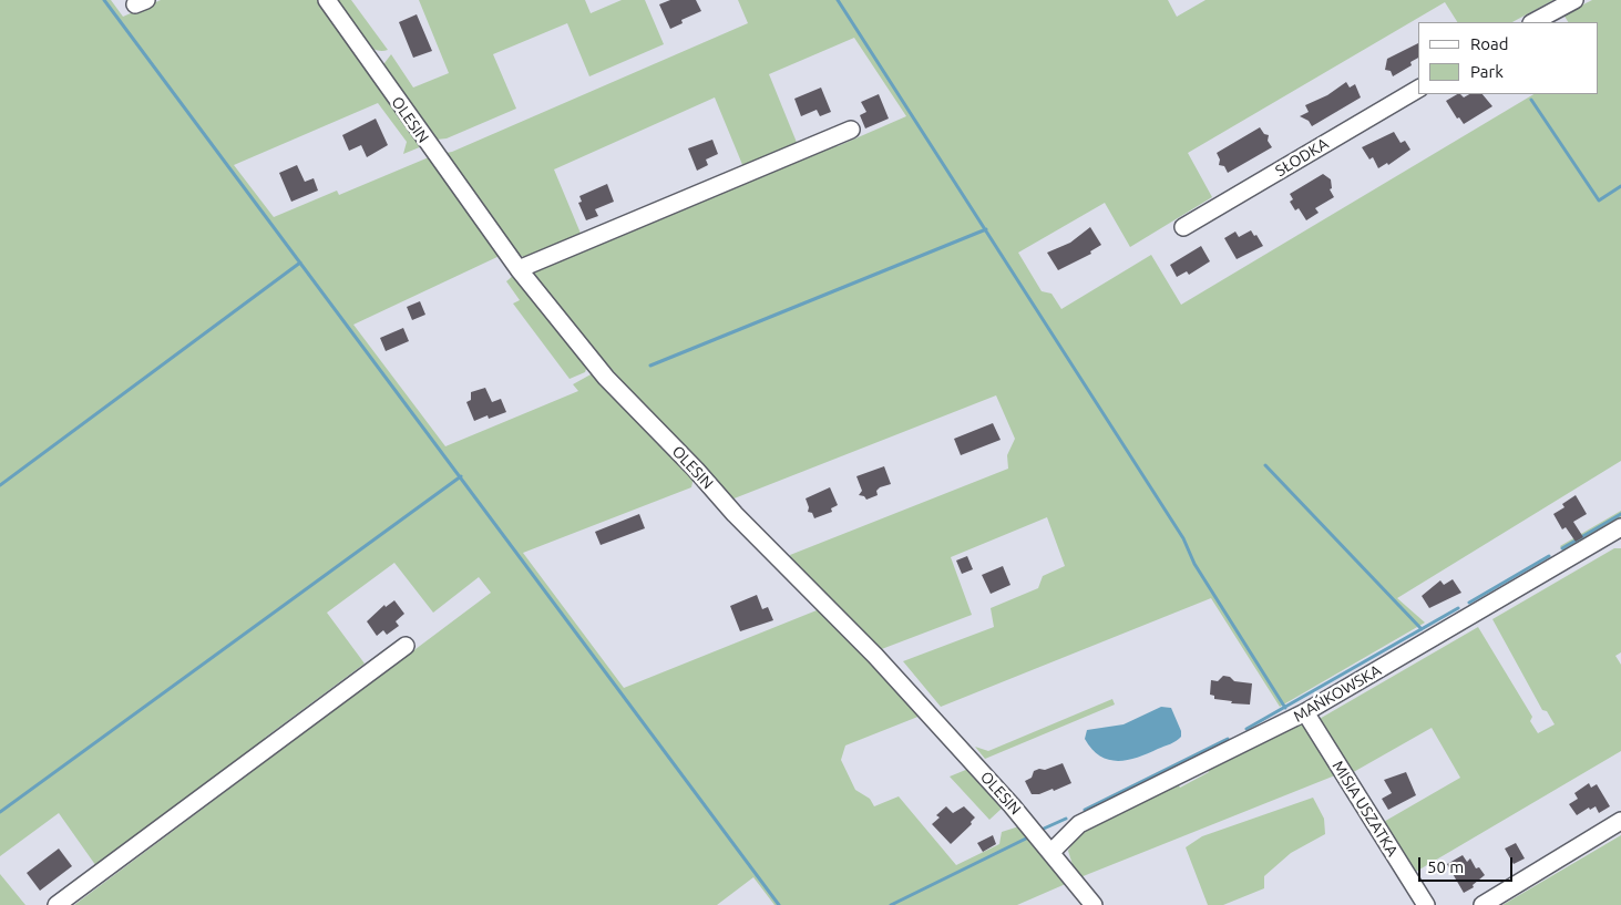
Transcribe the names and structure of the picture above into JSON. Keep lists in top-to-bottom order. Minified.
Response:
{"streets":{"street":["OLESIN","SŁODKA","MAŃKOWSKA","MISIA USZATKA"]},"crossings":[["OLESIN","MAŃKOWSKA"],["MAŃKOWSKA","MISIA USZATKA"]],"legend":["Road","Park"],"scale_bar":"50 m"}
